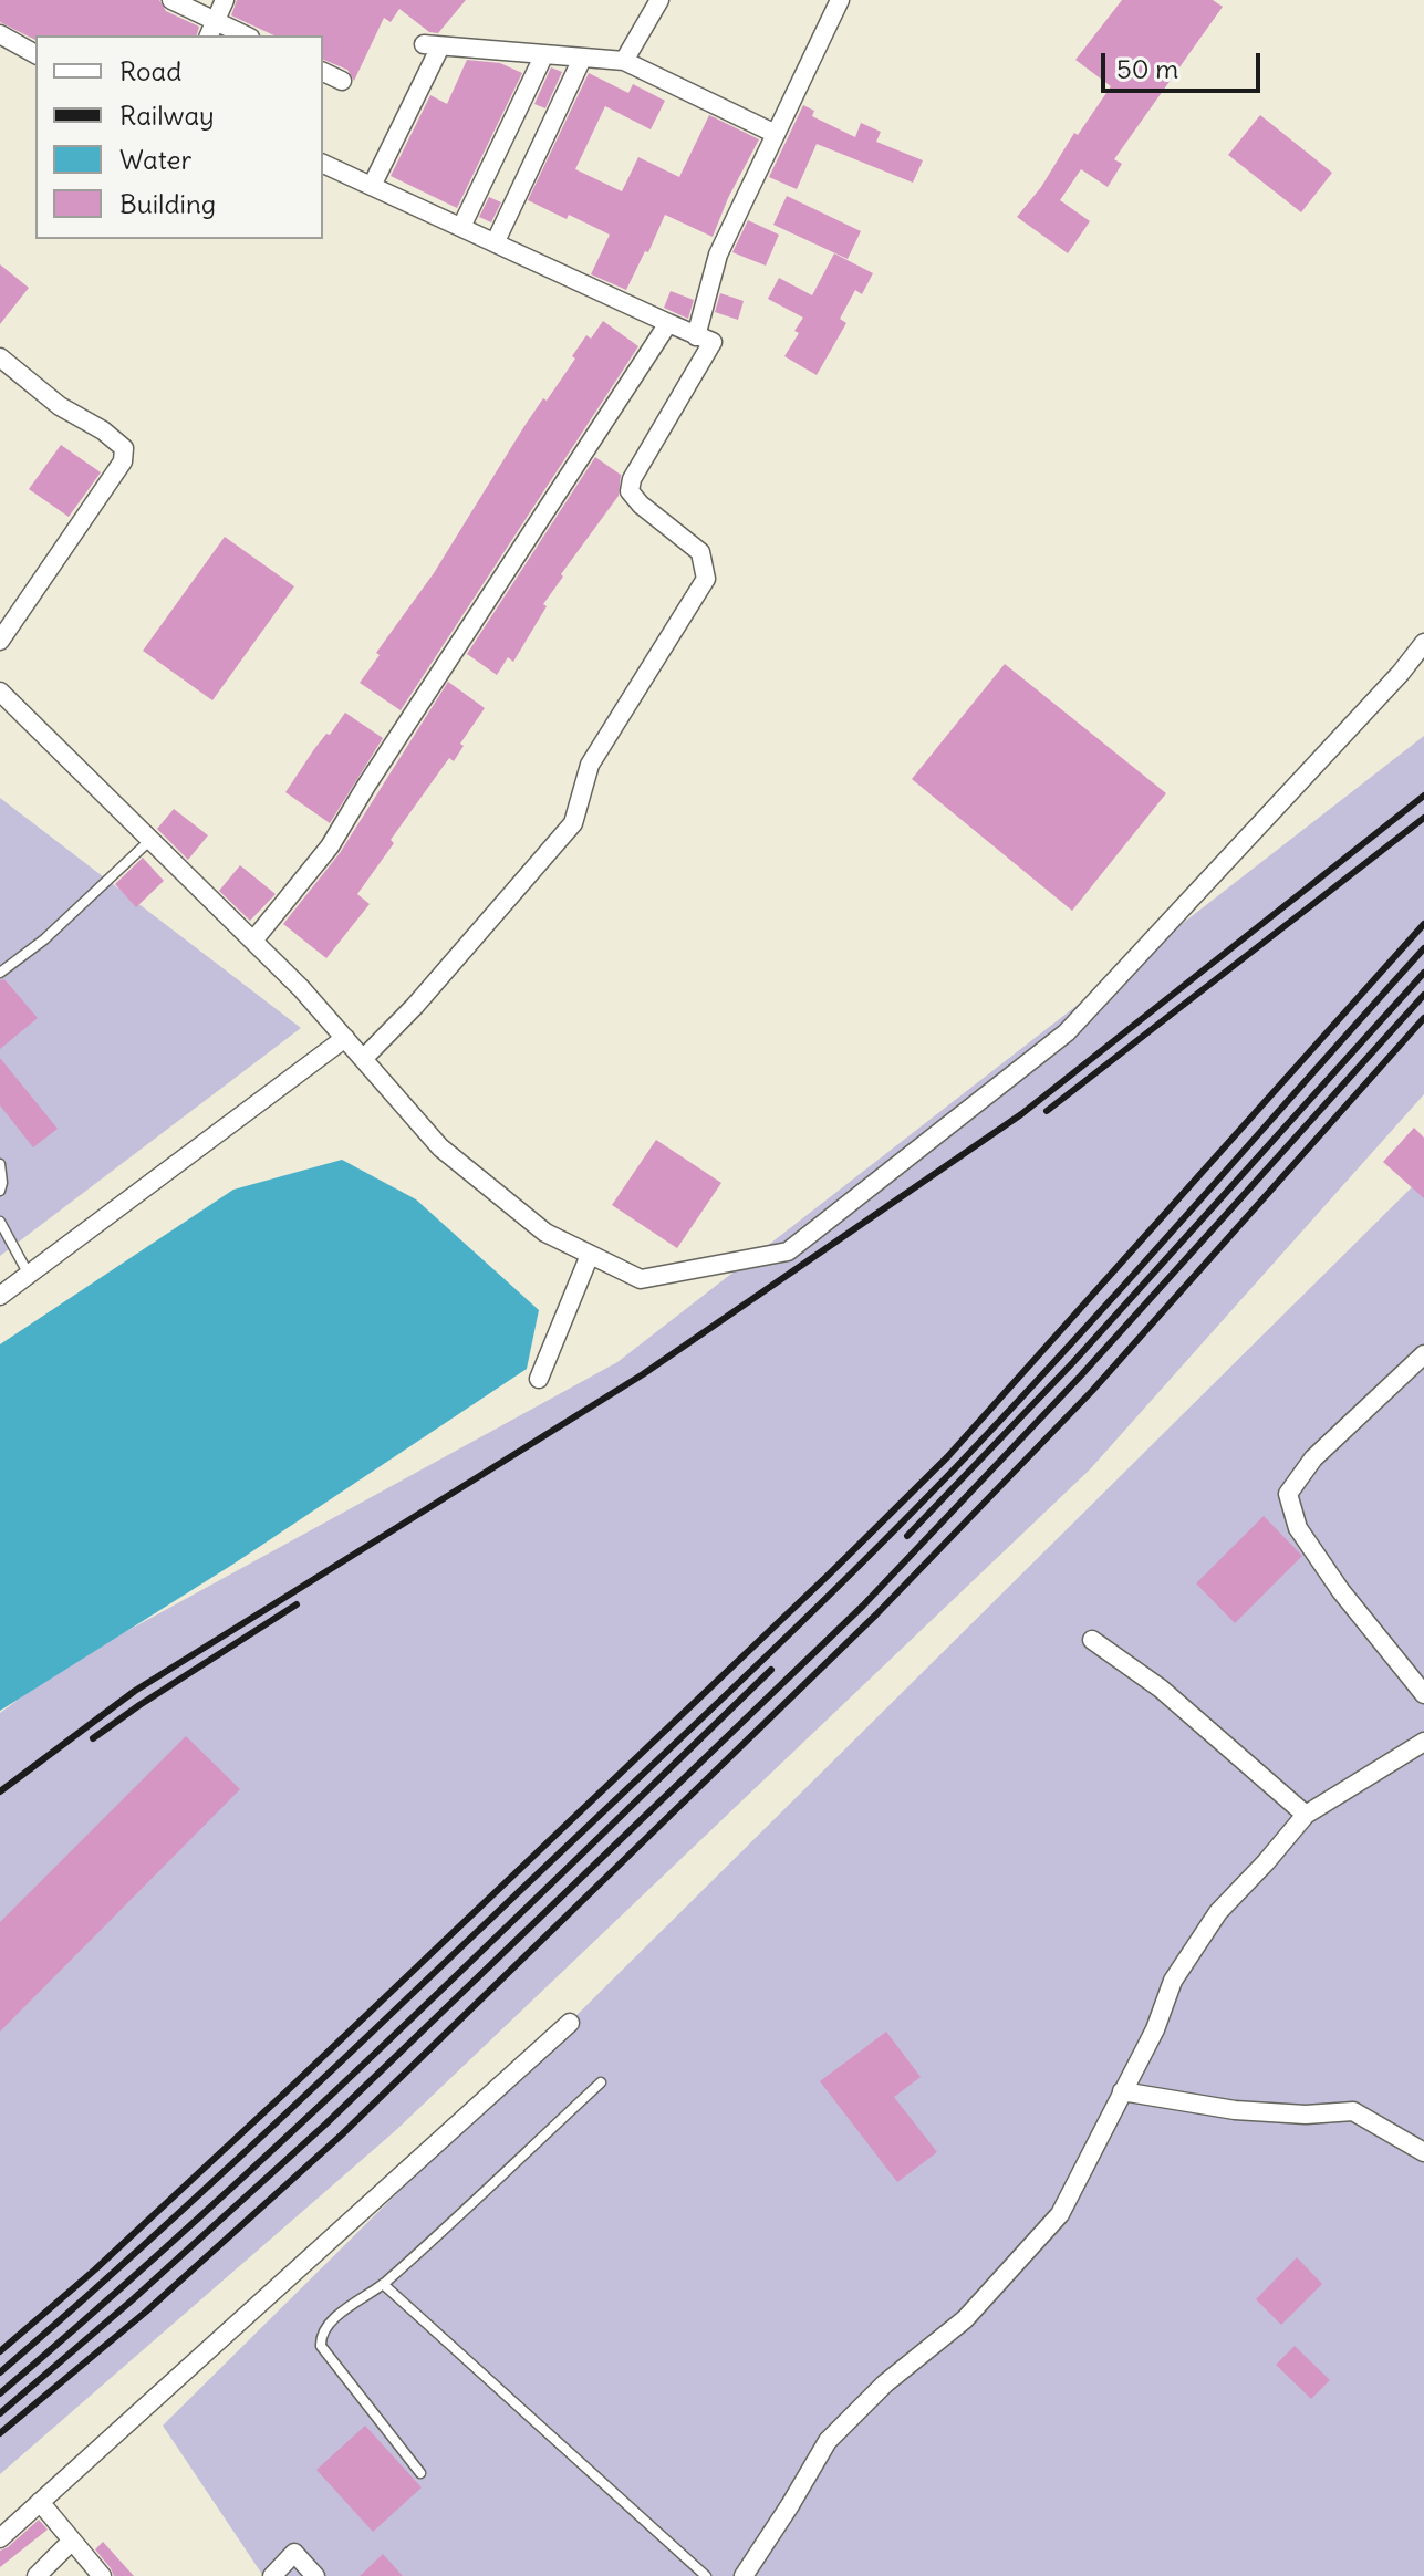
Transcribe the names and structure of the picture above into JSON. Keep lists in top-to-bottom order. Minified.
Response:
{"legend":["Road","Railway","Water","Building"],"scale_bar":"50 m"}
